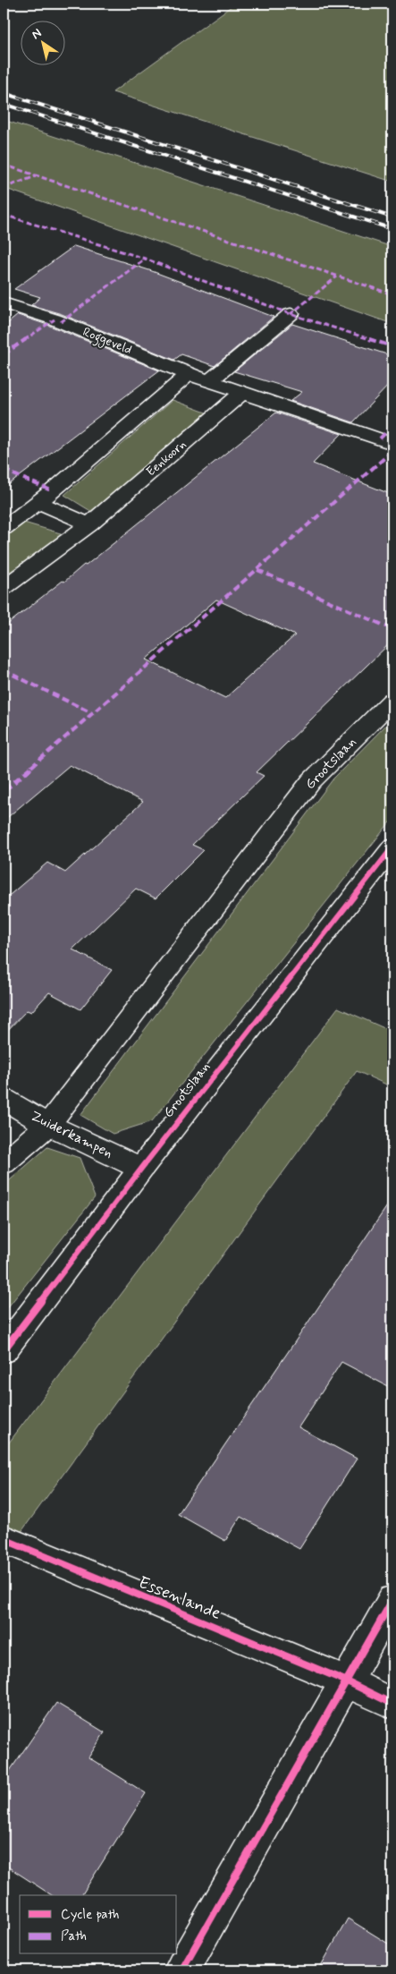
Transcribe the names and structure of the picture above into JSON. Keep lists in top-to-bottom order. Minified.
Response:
{"streets":{"street":["Roggeveld","Eenkoorn","Grootslaan","Zuiderkampen","Essenlande"]},"crossings":[["Roggeveld","Eenkoorn"],["Grootslaan","Zuiderkampen"]],"legend":["Cycle path","Path"],"north":"top left"}
